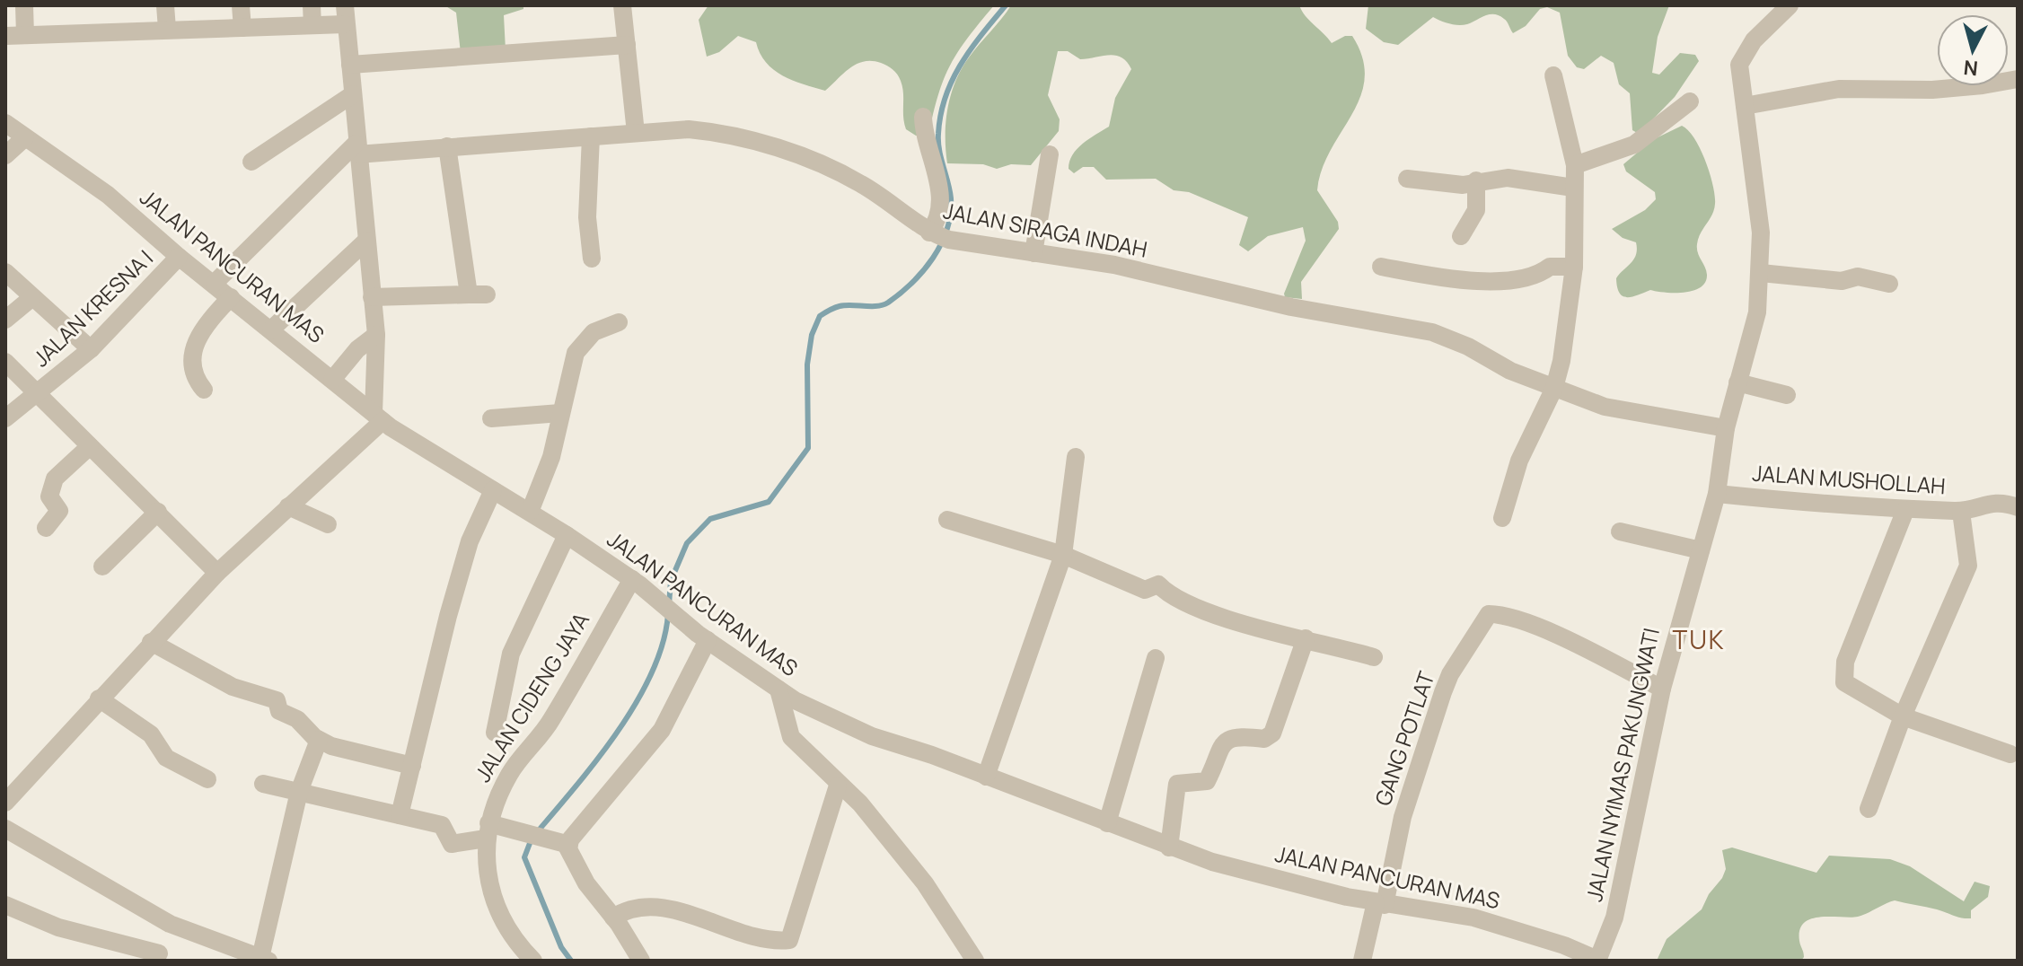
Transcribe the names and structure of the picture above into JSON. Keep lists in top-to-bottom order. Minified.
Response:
{"streets":{"street":["JALAN SIRAGA INDAH","JALAN PANCURAN MAS","JALAN KRESNA I","JALAN MUSHOLLAH","JALAN CIDENG JAYA","GANG POTLAT","JALAN NYIMAS PAKUNGWATI"]},"crossings":[["JALAN SIRAGA INDAH","JALAN NYIMAS PAKUNGWATI"],["JALAN PANCURAN MAS","JALAN KRESNA I"],["JALAN PANCURAN MAS","JALAN CIDENG JAYA"],["JALAN PANCURAN MAS","GANG POTLAT"],["JALAN PANCURAN MAS","JALAN NYIMAS PAKUNGWATI"],["JALAN MUSHOLLAH","JALAN NYIMAS PAKUNGWATI"],["GANG POTLAT","JALAN NYIMAS PAKUNGWATI"]],"districts":["TUK"],"north":"bottom"}
